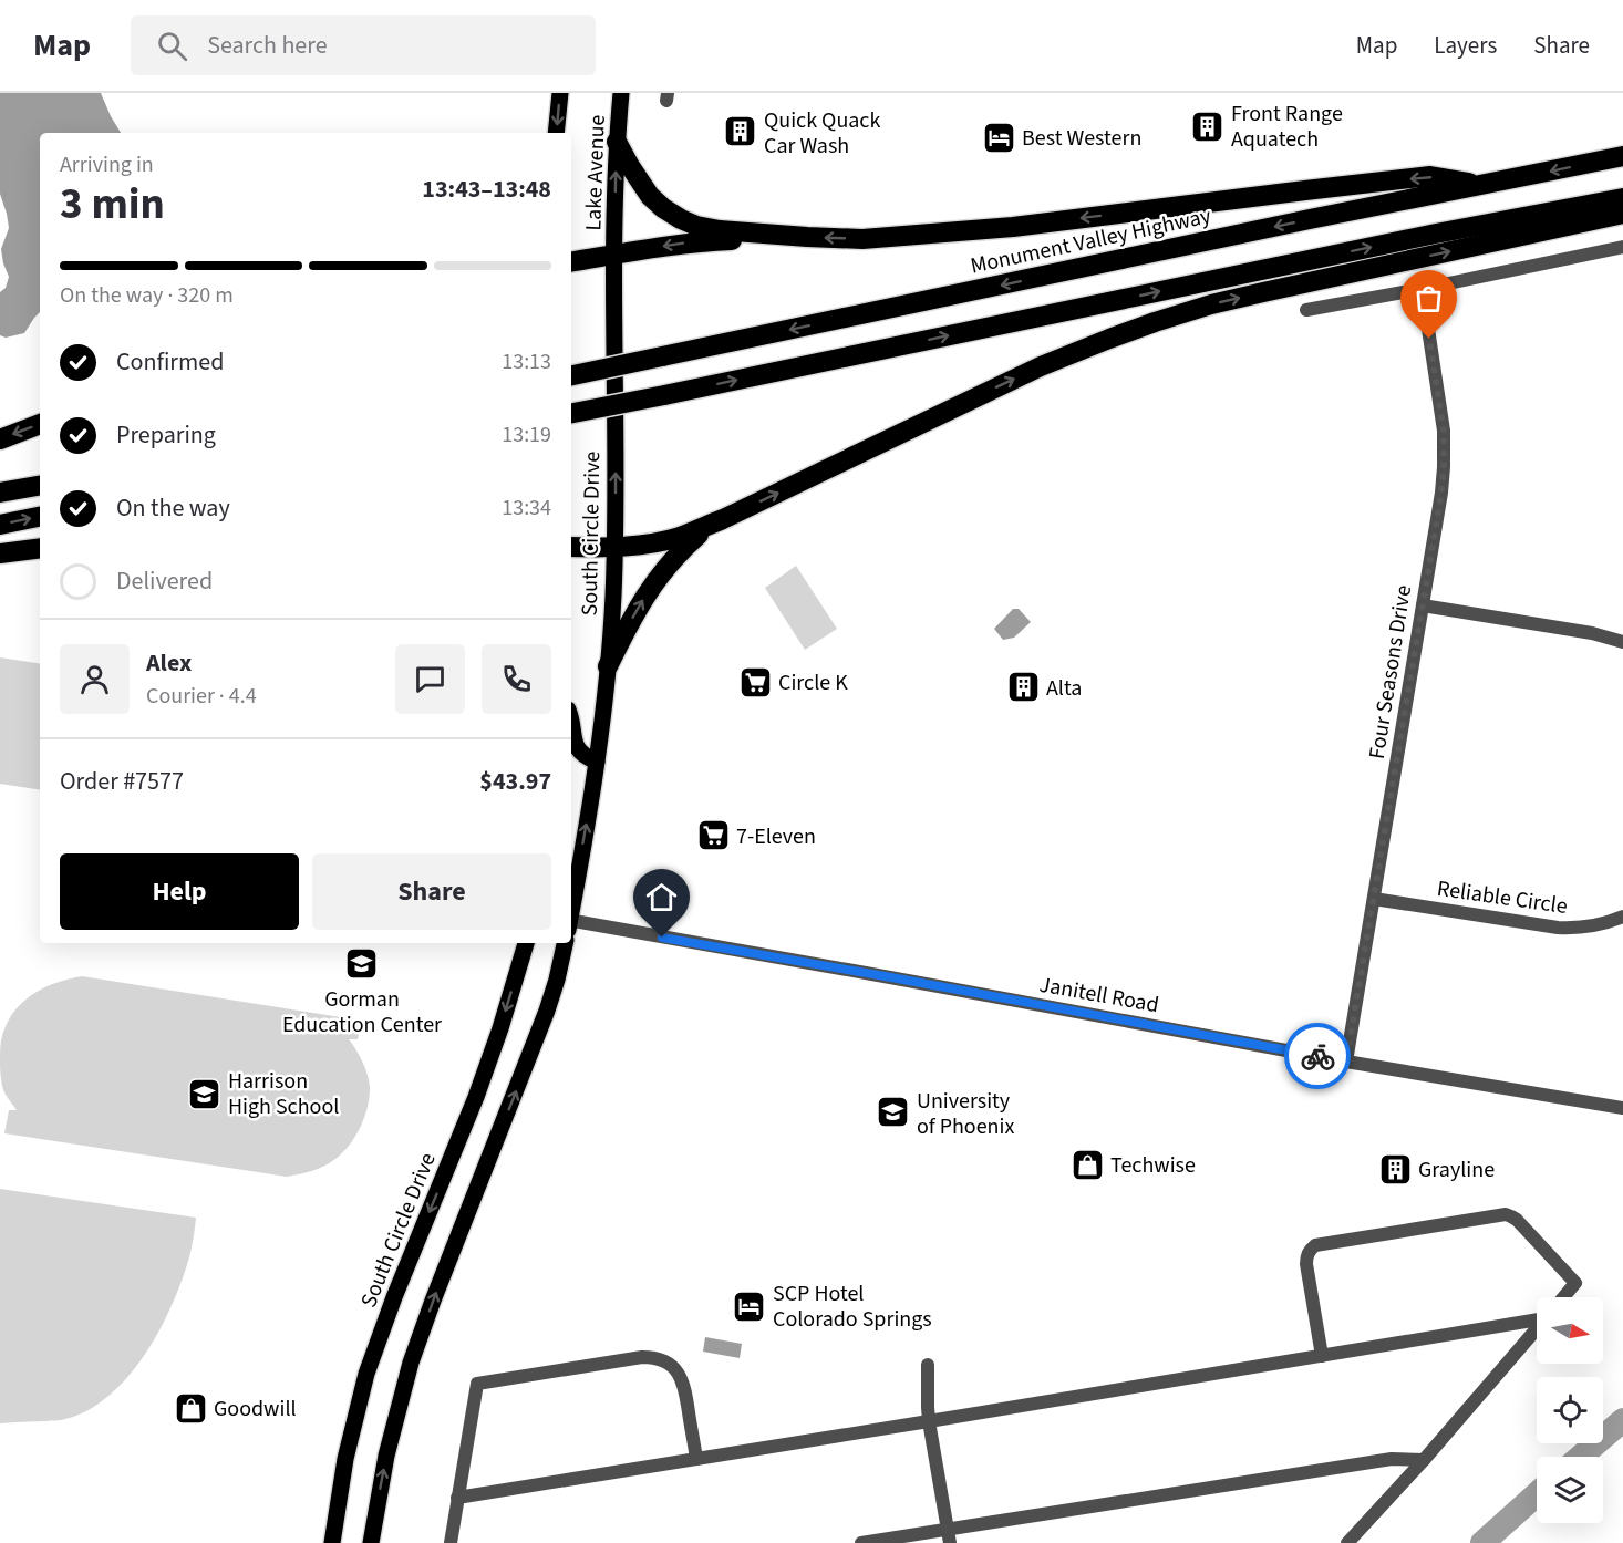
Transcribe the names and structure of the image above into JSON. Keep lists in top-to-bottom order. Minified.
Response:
{"streets":{"highway":["Monument Valley Highway"],"main road":["Lake Avenue","South Circle Drive"],"street":["Four Seasons Drive","Reliable Circle","Janitell Road"]},"crossings":[["Lake Avenue","South Circle Drive"],["Four Seasons Drive","Reliable Circle"],["Four Seasons Drive","Janitell Road"]],"places":{"building":["Front Range Aquatech","Quick Quack Car Wash","Alta","Grayline"],"hotel":["Best Western","SCP Hotel Colorado Springs"],"supermarket":["Circle K","7-Eleven"],"school or university":["Gorman Education Center","Harrison High School","University of Phoenix"],"shop":["Techwise","Goodwill"]},"north":"right","page":{"header":"Map","search":"Search here","nav":["Map","Layers","Share"],"heading":["3 min","Arriving in","13:43–13:48"],"panel":["Alex","Courier · 4.4","Order #7577","$43.97"],"bar":"On the way · 320 m","list":[["Confirmed","13:13"],["Preparing","13:19"],["On the way","13:34"],"Delivered"],"buttons":["Help","Share"]}}
